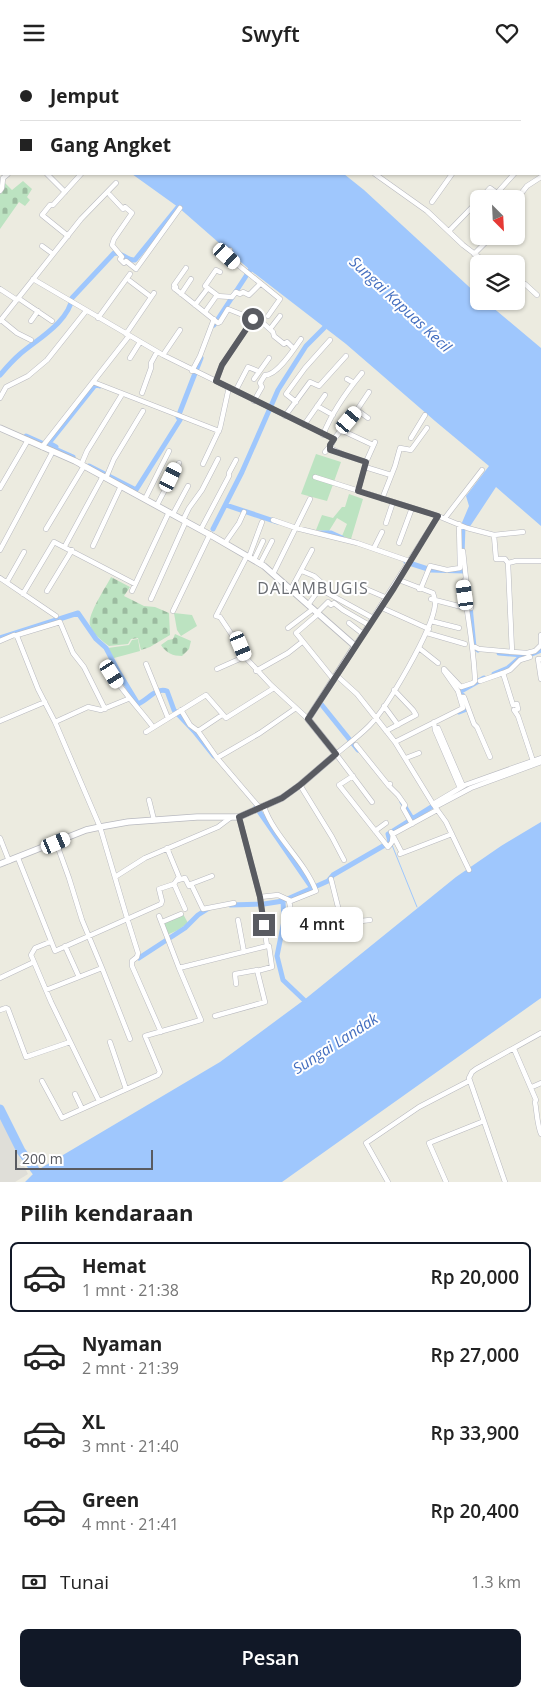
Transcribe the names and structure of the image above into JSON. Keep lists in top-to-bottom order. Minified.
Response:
{"districts":["DALAMBUGIS"],"water":["Sungai Kapuas Kecil","Sungai Landak"],"scale_bar":"200 m","north":"bottom right","page":{"header":"Swyft","banner":["Jemput","Gang Angket"],"bubble":"4 mnt","scale":"200 m","heading":"Pilih kendaraan","list":[{"name":"Hemat","note":"1 mnt · 21:38","value":"Rp 20,000"},{"name":"Nyaman","note":"2 mnt · 21:39","value":"Rp 27,000"},{"name":"XL","note":"3 mnt · 21:40","value":"Rp 33,900"},{"name":"Green","note":"4 mnt · 21:41","value":"Rp 20,400"}],"pay":["Tunai","1.3 km"],"buttons":"Pesan"}}
